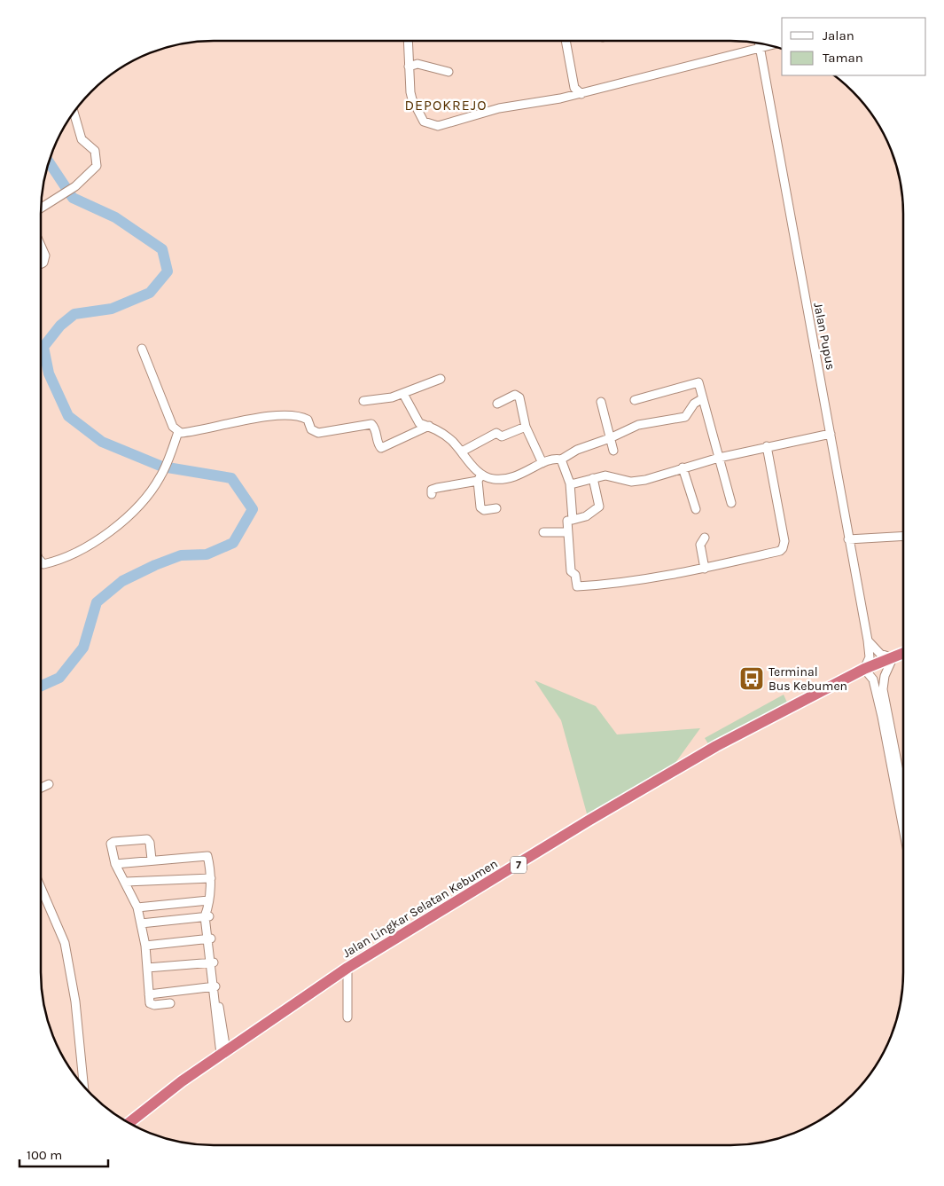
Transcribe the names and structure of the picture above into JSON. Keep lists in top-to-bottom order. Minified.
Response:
{"streets":{"highway":["7","Jalan Lingkar Selatan Kebumen"],"street":["Jalan Pupus"]},"crossings":[["Jalan Pupus","Jalan Lingkar Selatan Kebumen"]],"districts":["DEPOKREJO"],"places":{"bus stop":["Terminal Bus Kebumen"]},"legend":["Jalan","Taman"],"scale_bar":"100 m"}
